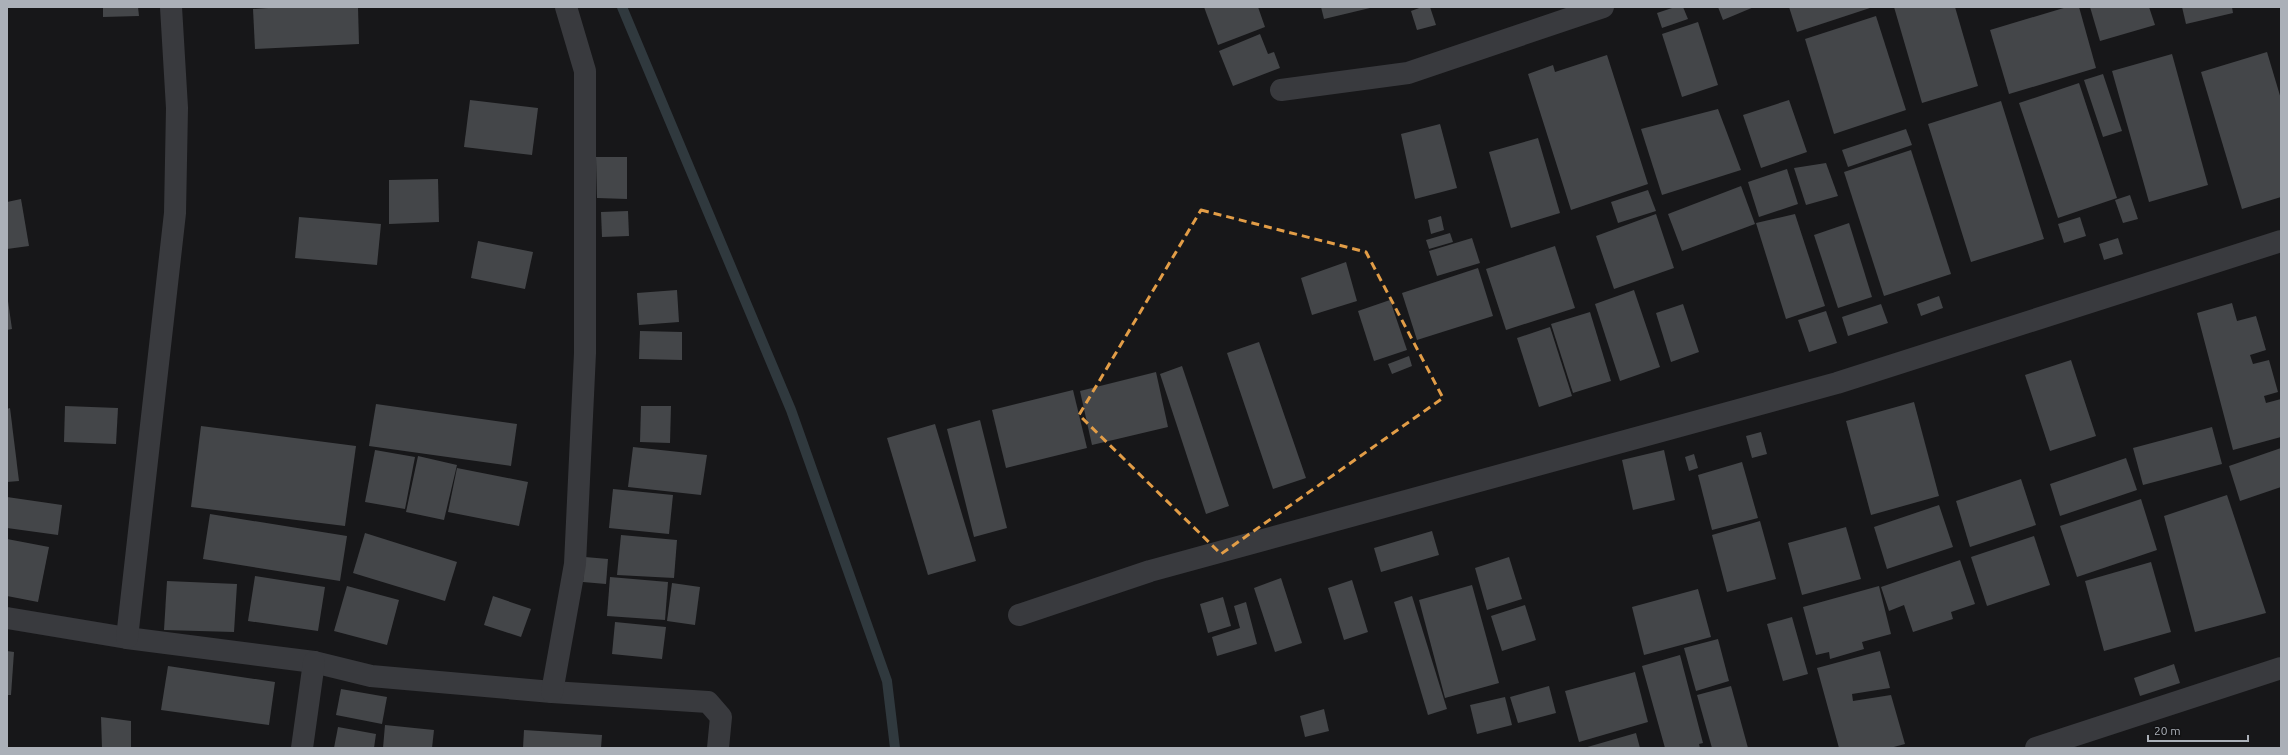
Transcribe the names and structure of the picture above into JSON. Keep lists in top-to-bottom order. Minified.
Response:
{"scale_bar":"20 m"}
